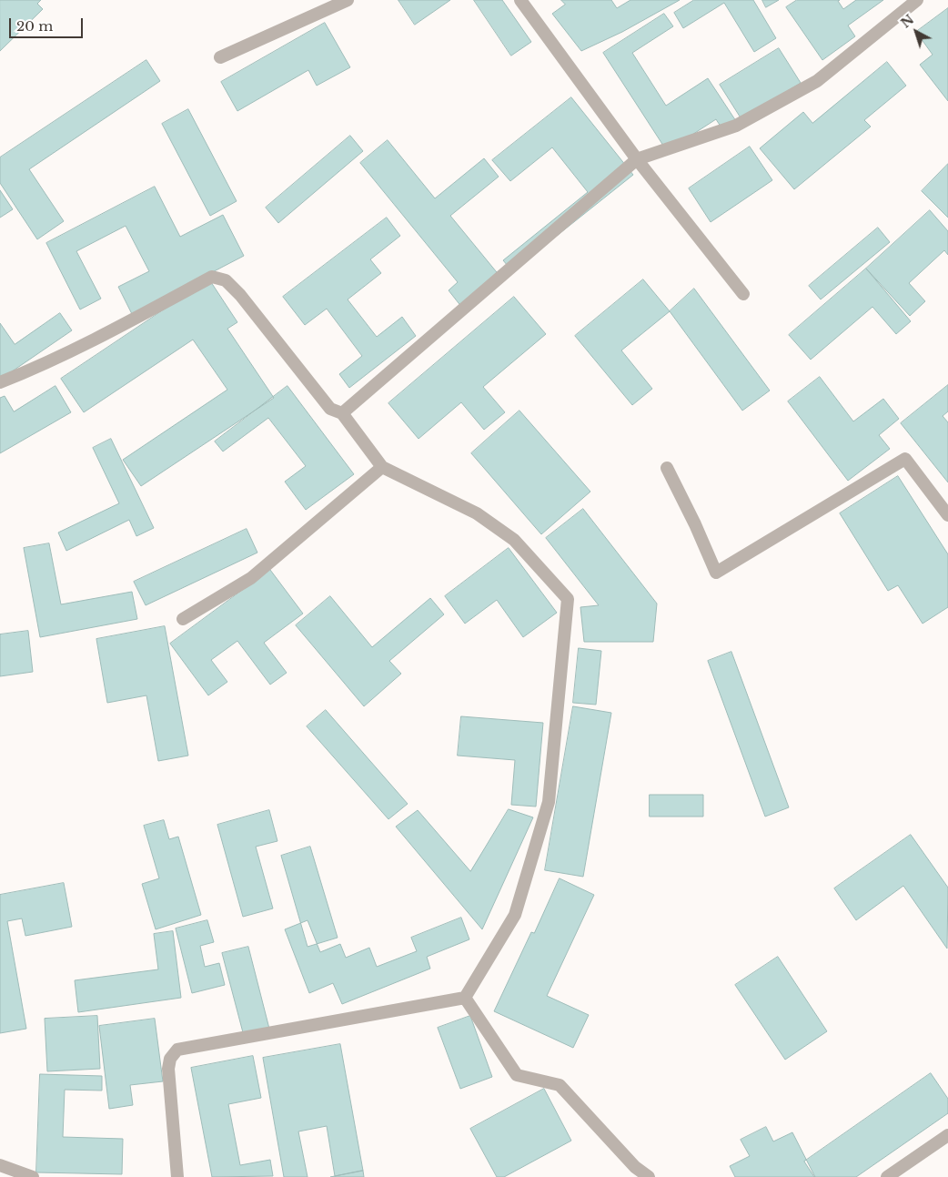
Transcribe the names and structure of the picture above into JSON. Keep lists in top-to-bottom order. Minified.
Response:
{"scale_bar":"20 m","north":"top left"}
